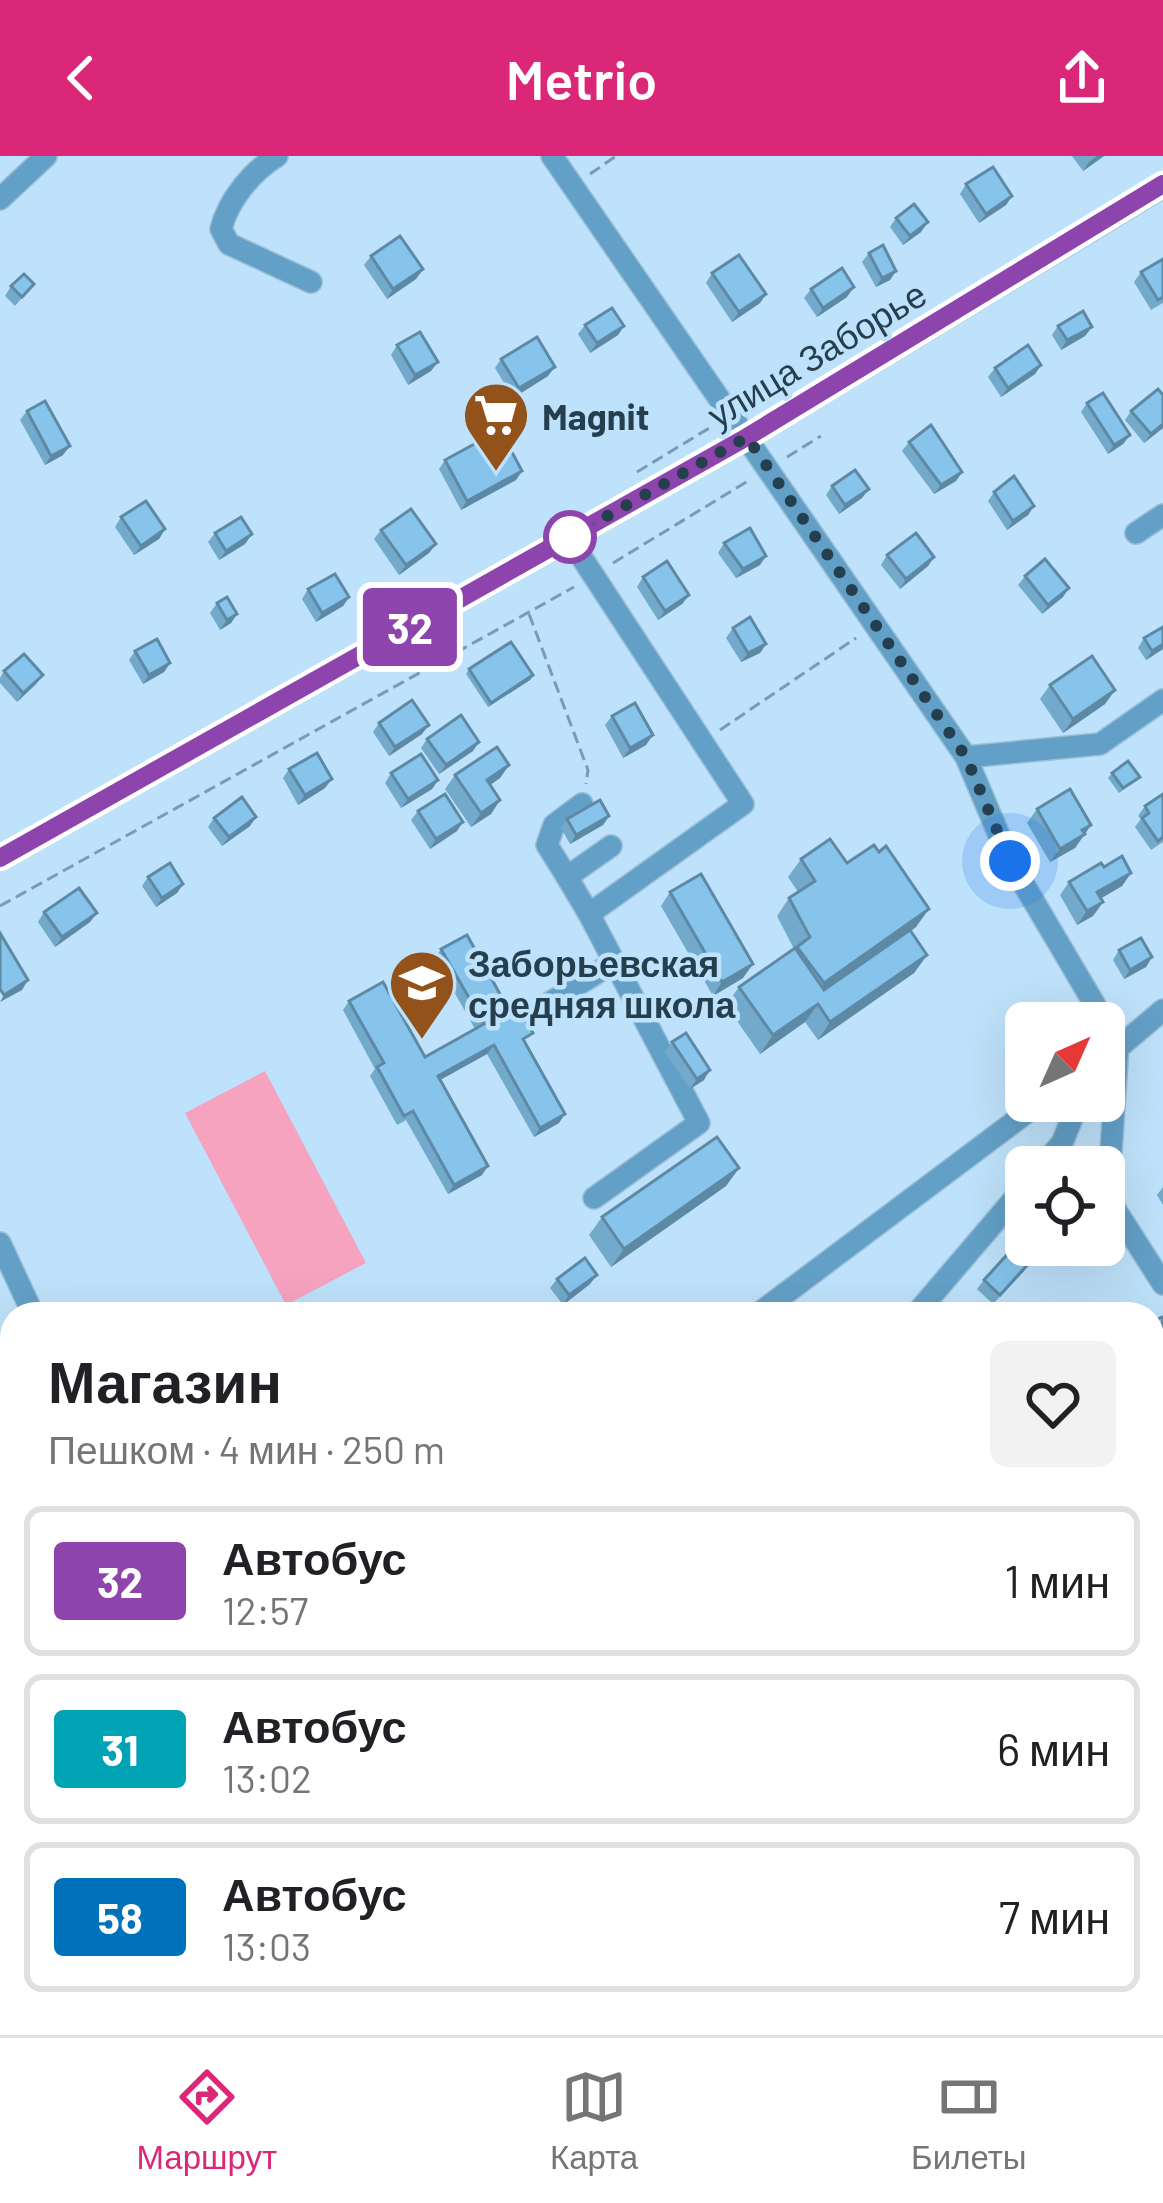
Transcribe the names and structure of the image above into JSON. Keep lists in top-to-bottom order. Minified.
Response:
{"streets":{"main road":["улица Заборье"]},"places":{"supermarket":["Magnit"],"school or university":["Заборьевская средняя школа"]},"lines":["bus line 32"],"north":"top right","page":{"header":"Metrio","on_map":"32","heading":["Магазин","Пешком · 4 мин · 250 m"],"list":[{"mark":"32","name":"Автобус","note":"12:57","value":"1 мин"},{"mark":"31","name":"Автобус","note":"13:02","value":"6 мин"},{"mark":"58","name":"Автобус","note":"13:03","value":"7 мин"}],"tabs":["Маршрут","Карта","Билеты"]}}
